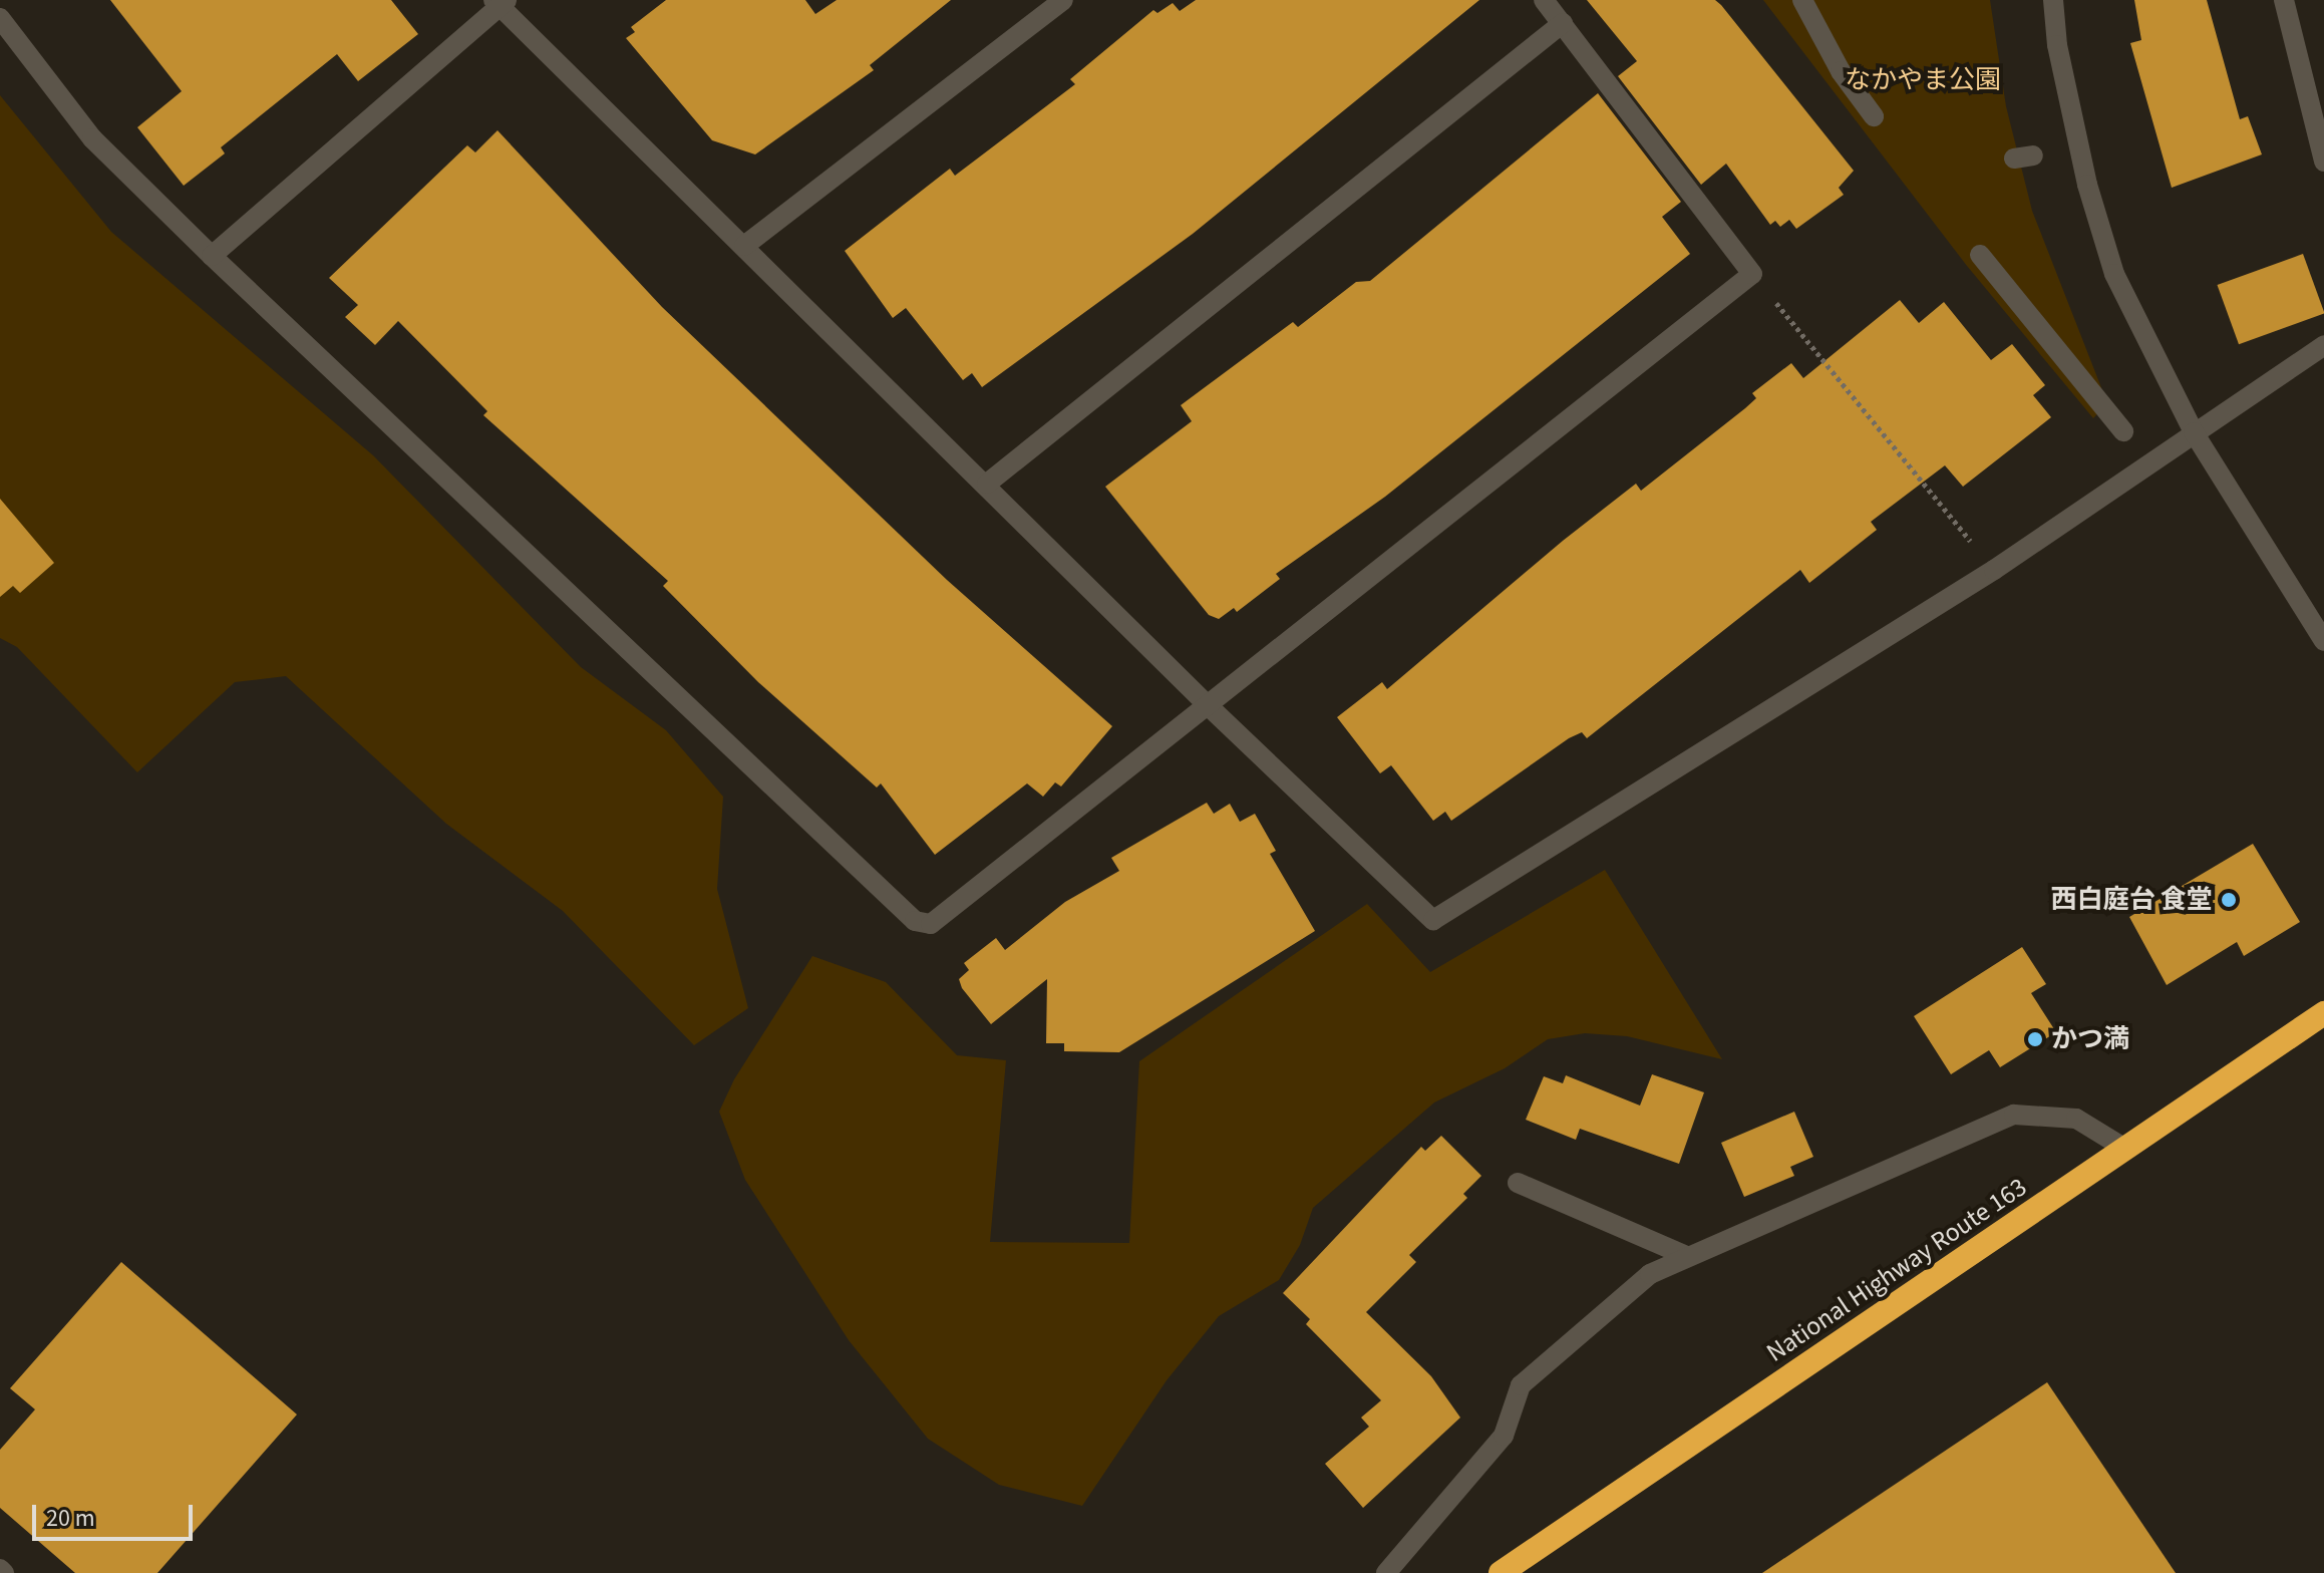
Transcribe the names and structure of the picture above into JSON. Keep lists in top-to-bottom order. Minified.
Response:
{"streets":{"highway":["National Highway Route 163"]},"parks":["なかやま公園"],"places":["西白庭台 食堂","かつ満"],"scale_bar":"20 m"}
